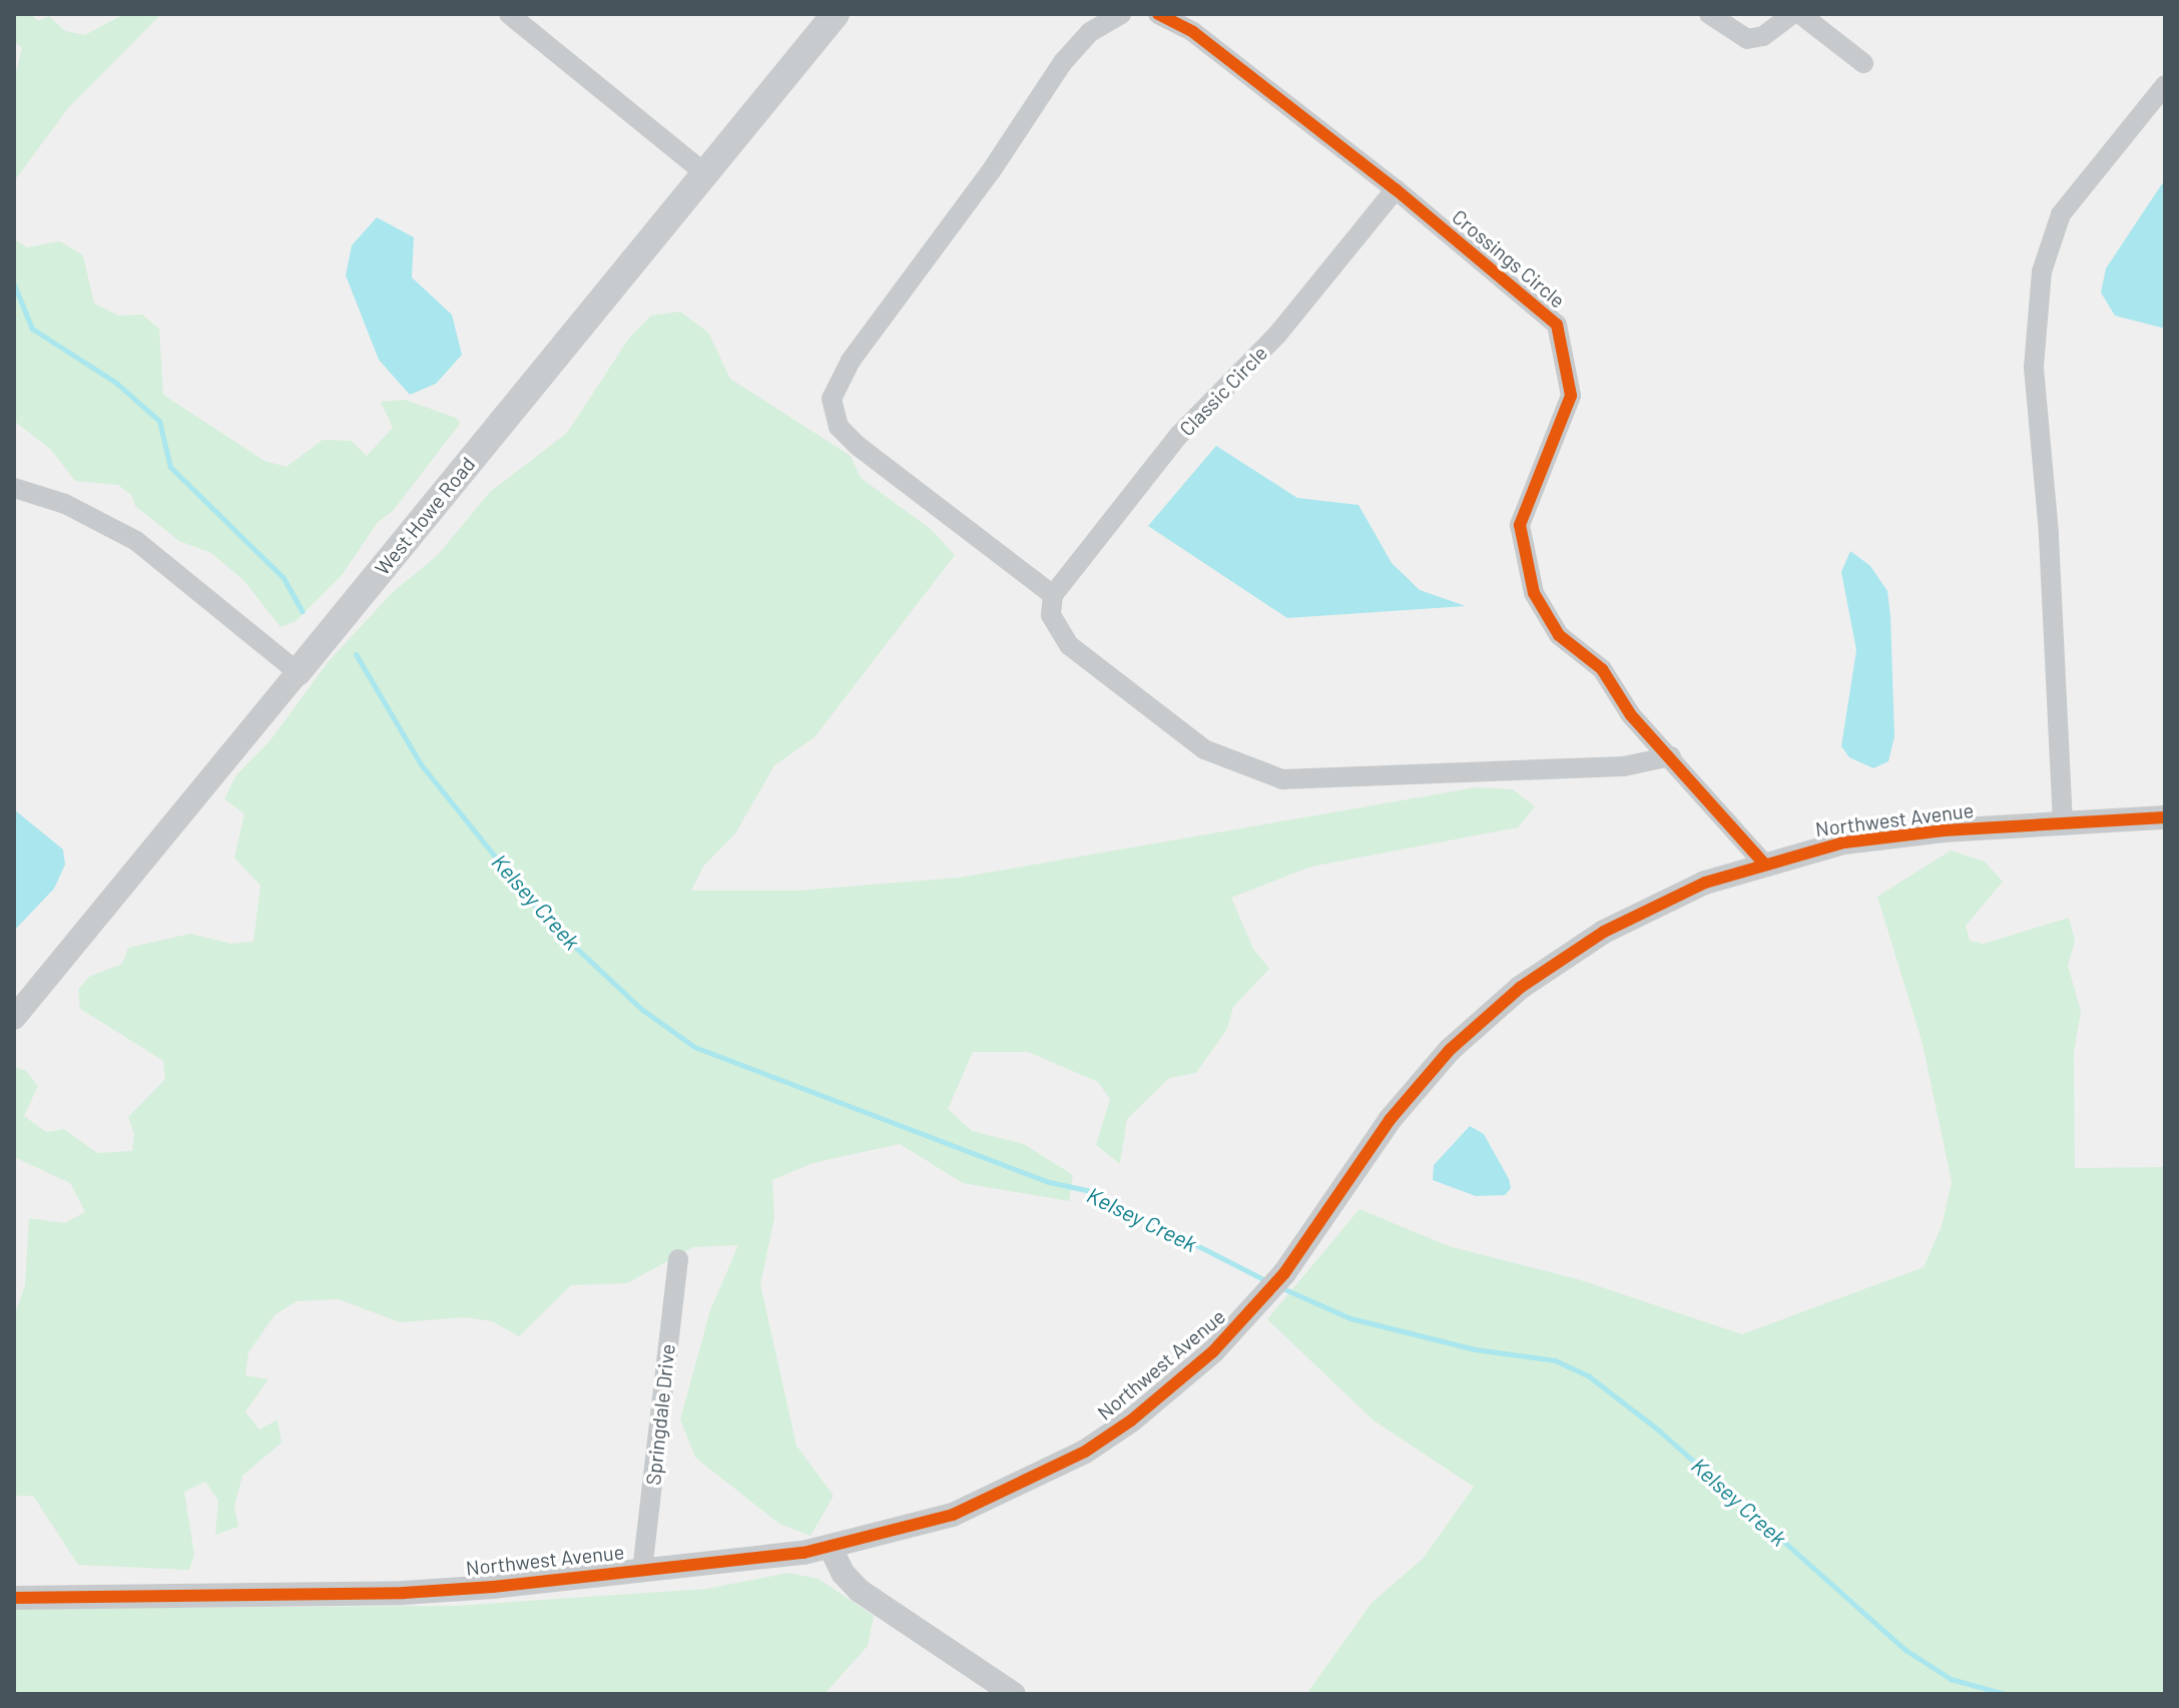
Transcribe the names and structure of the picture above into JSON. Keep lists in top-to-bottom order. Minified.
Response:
{"streets":{"main road":["West Howe Road"],"street":["Crossings Circle","Classic Circle","Northwest Avenue","Springdale Drive"]},"crossings":[["Crossings Circle","Classic Circle"],["Crossings Circle","Northwest Avenue"],["Northwest Avenue","Springdale Drive"]],"water":["Kelsey Creek"]}
